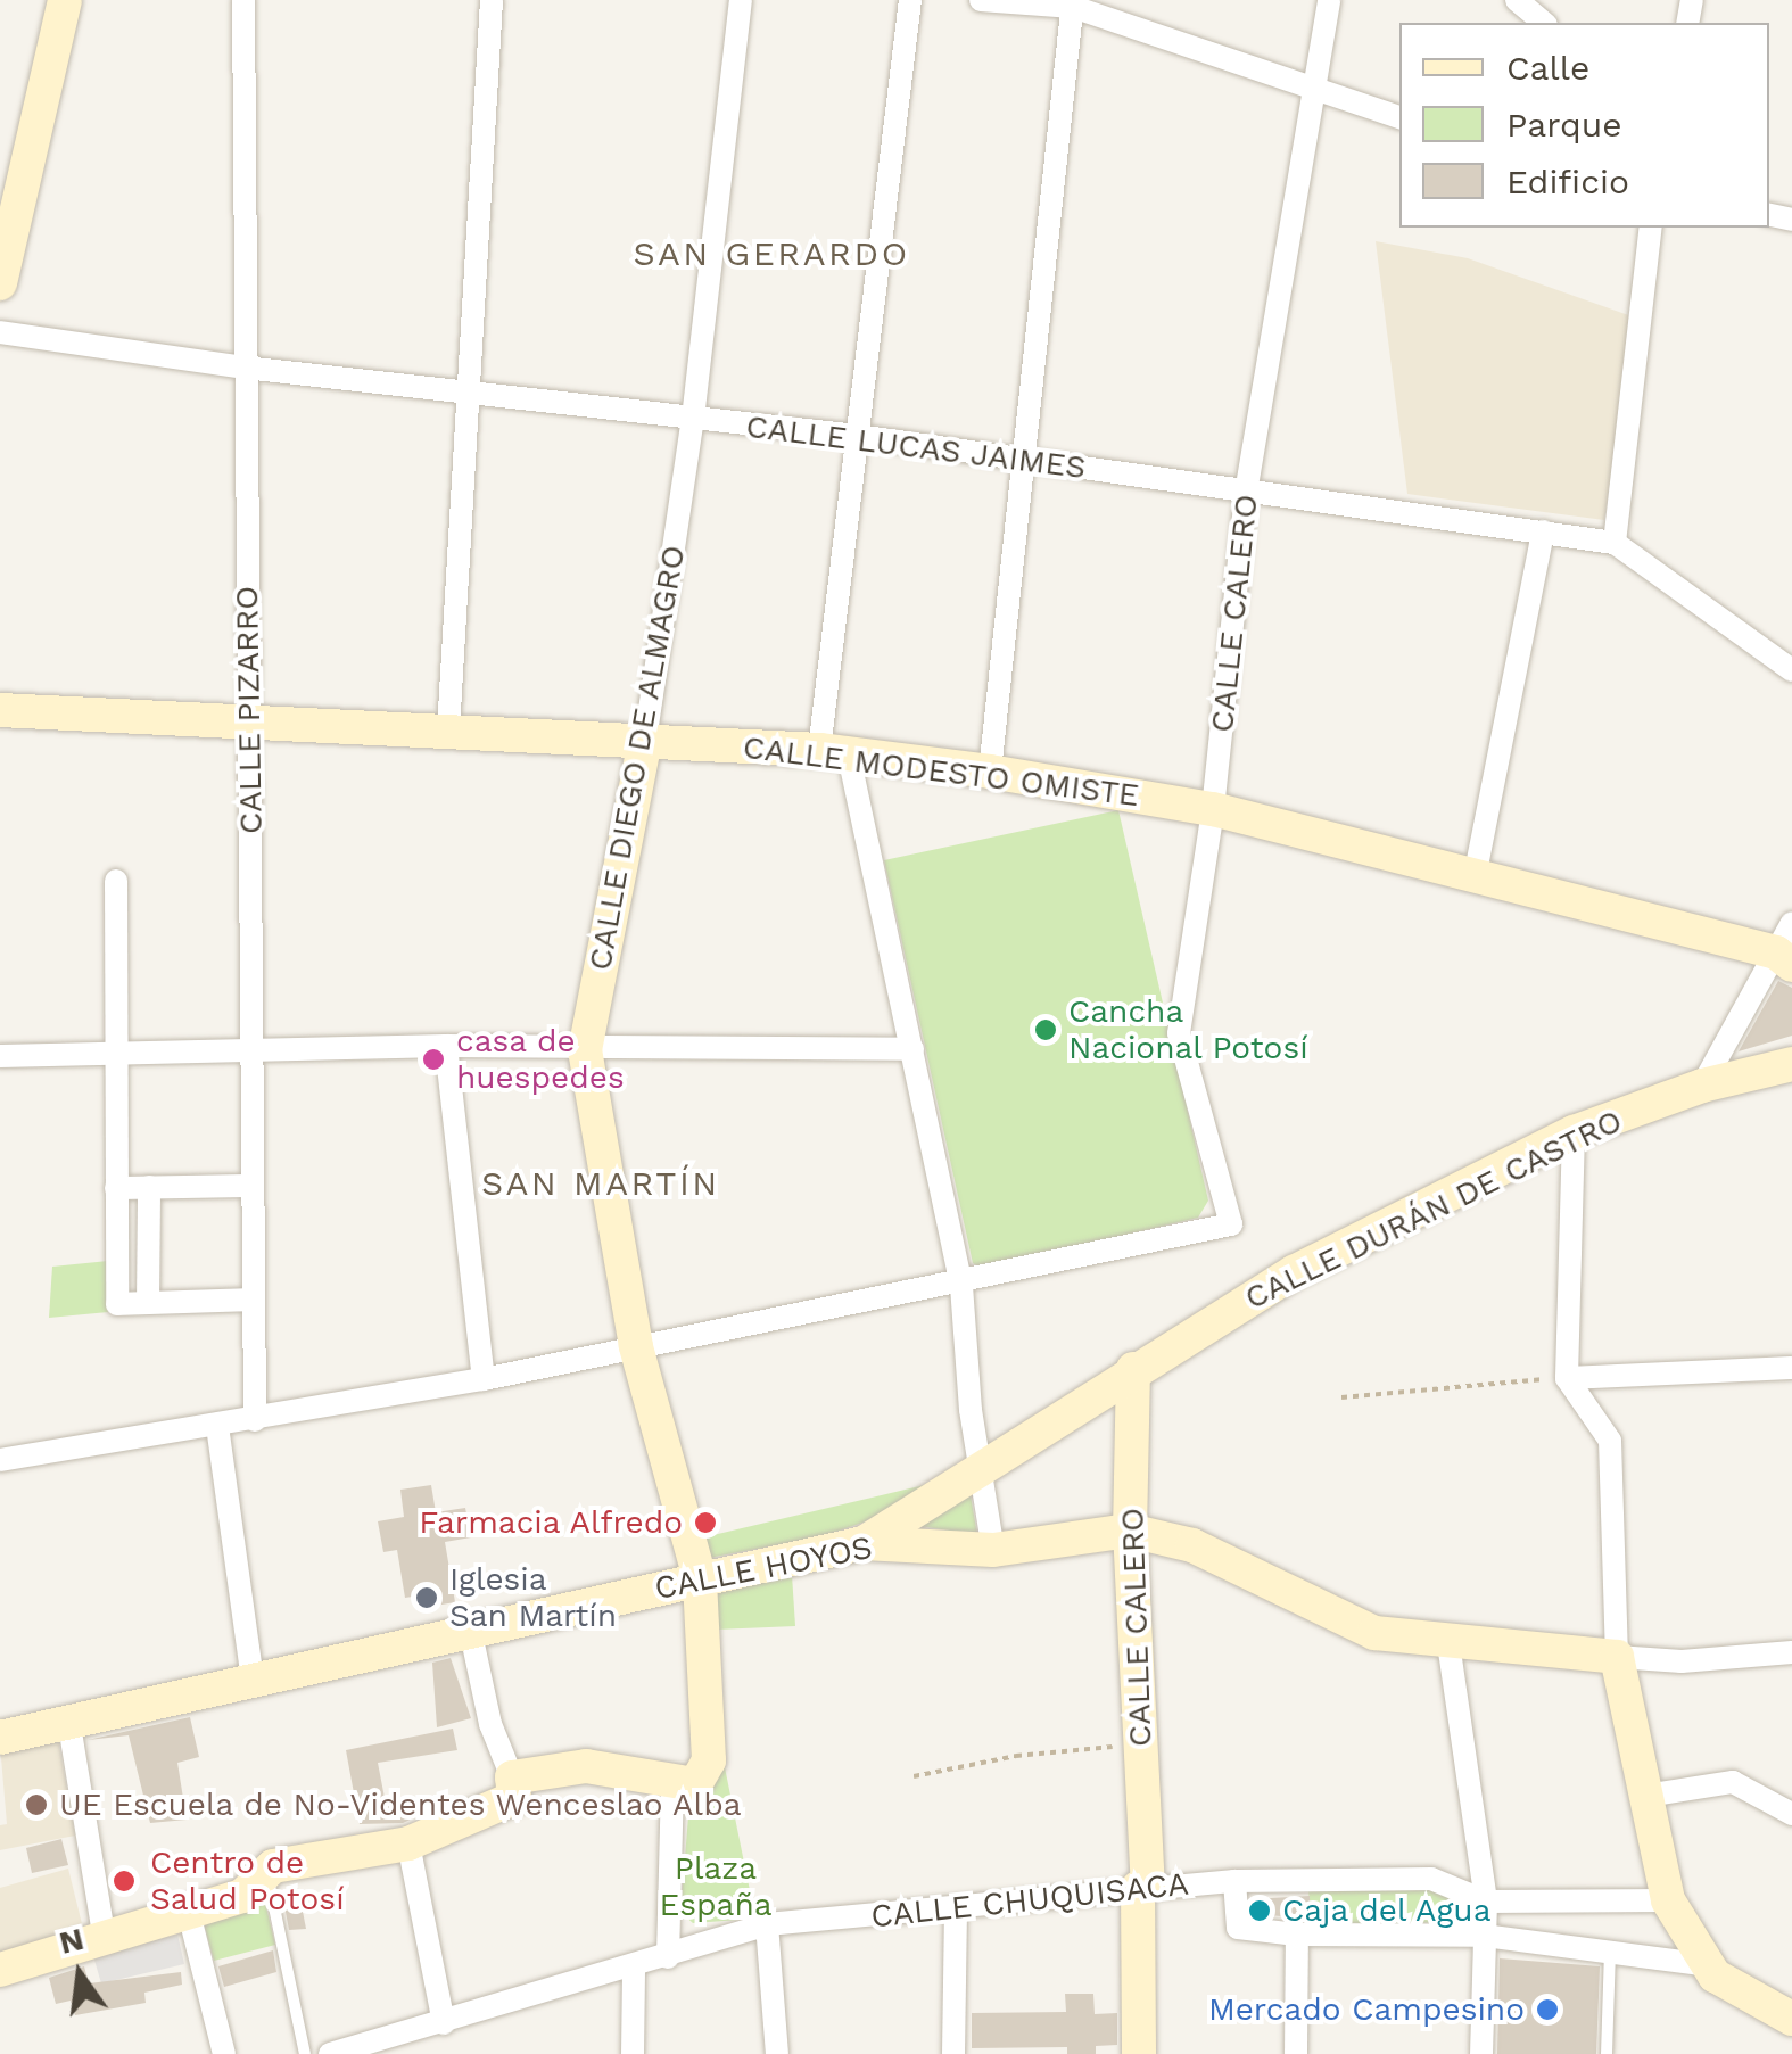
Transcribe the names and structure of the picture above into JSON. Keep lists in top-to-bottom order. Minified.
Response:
{"streets":{"main road":["CALLE CALERO","CALLE DIEGO DE ALMAGRO","CALLE MODESTO OMISTE","CALLE DURÁN DE CASTRO","CALLE HOYOS"],"street":["CALLE LUCAS JAIMES","CALLE PIZARRO","CALLE CHUQUISACA"]},"crossings":[["CALLE LUCAS JAIMES","CALLE CALERO"],["CALLE LUCAS JAIMES","CALLE PIZARRO"],["CALLE LUCAS JAIMES","CALLE DIEGO DE ALMAGRO"],["CALLE CALERO","CALLE MODESTO OMISTE"],["CALLE CALERO","CALLE DURÁN DE CASTRO"],["CALLE CALERO","CALLE HOYOS"],["CALLE CALERO","CALLE CHUQUISACA"],["CALLE PIZARRO","CALLE MODESTO OMISTE"],["CALLE DIEGO DE ALMAGRO","CALLE MODESTO OMISTE"],["CALLE DIEGO DE ALMAGRO","CALLE HOYOS"],["CALLE DURÁN DE CASTRO","CALLE HOYOS"]],"districts":["SAN GERARDO","SAN MARTÍN"],"parks":["Plaza España"],"places":["Cancha Nacional Potosí","casa de huespedes","Farmacia Alfredo","Iglesia San Martín","UE Escuela de No-Videntes Wenceslao Alba","Centro de Salud Potosí","Caja del Agua","Mercado Campesino"],"legend":["Calle","Parque","Edificio"],"north":"top"}
